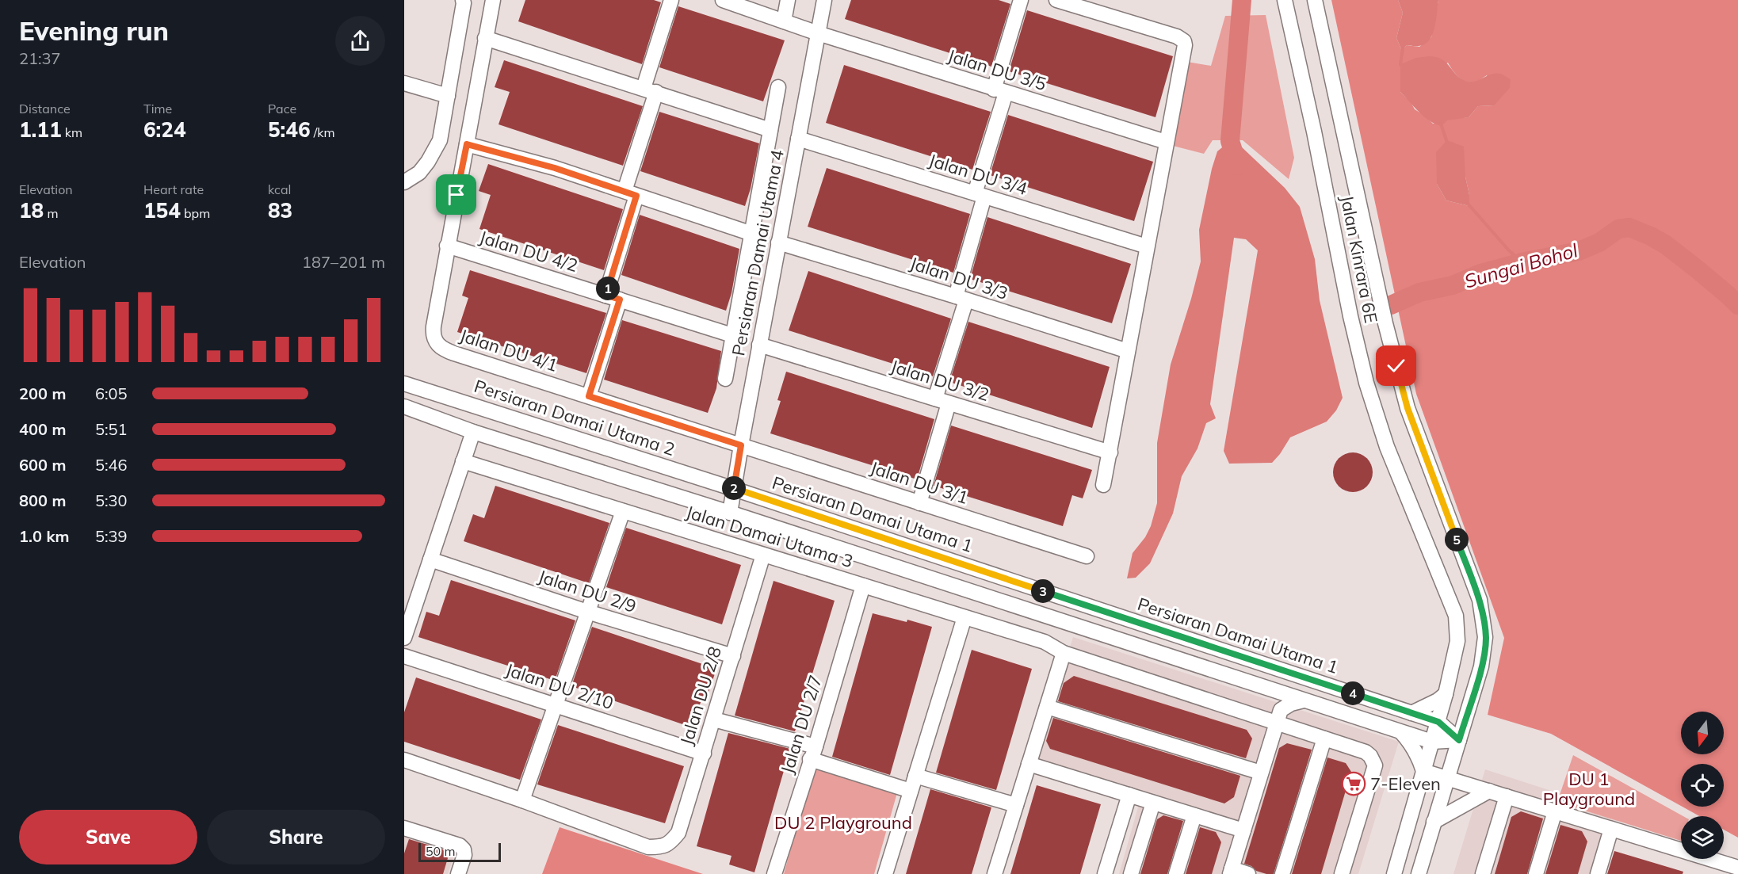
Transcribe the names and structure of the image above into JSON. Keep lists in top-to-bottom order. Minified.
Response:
{"streets":{"street":["Jalan DU 3/5","Jalan DU 3/4","Jalan DU 4/2","Persiaran Damai Utama 4","Jalan Kinrara 6E","Jalan DU 3/3","Jalan DU 4/1","Jalan DU 3/2","Persiaran Damai Utama 2","Jalan DU 3/1","Persiaran Damai Utama 1","Jalan Damai Utama 3","Jalan DU 2/9","Jalan DU 2/10","Jalan DU 2/8","Jalan DU 2/7"]},"crossings":[["Jalan DU 3/5","Persiaran Damai Utama 4"],["Jalan DU 3/4","Persiaran Damai Utama 4"],["Jalan DU 4/2","Jalan DU 4/1"],["Persiaran Damai Utama 4","Jalan DU 3/3"],["Persiaran Damai Utama 4","Jalan DU 4/1"],["Persiaran Damai Utama 4","Jalan DU 3/2"],["Persiaran Damai Utama 4","Persiaran Damai Utama 2"],["Persiaran Damai Utama 4","Jalan DU 3/1"],["Persiaran Damai Utama 4","Persiaran Damai Utama 1"],["Jalan Kinrara 6E","Persiaran Damai Utama 1"],["Jalan DU 4/1","Jalan DU 3/1"],["Persiaran Damai Utama 2","Persiaran Damai Utama 1"],["Jalan Damai Utama 3","Jalan DU 2/8"],["Jalan Damai Utama 3","Jalan DU 2/7"],["Jalan DU 2/9","Jalan DU 2/8"],["Jalan DU 2/10","Jalan DU 2/8"]],"water":["Sungai Bohol"],"parks":["DU 1 Playground","DU 2 Playground"],"places":{"supermarket":["7-Eleven"]},"scale_bar":"50 m","north":"bottom","page":{"heading":["Evening run","21:37"],"stats":[["Distance","1.11 km"],["Time","6:24"],["Pace","5:46 /km"],["Elevation","18 m"],["Heart rate","154 bpm"],["kcal","83"]],"chart":["Elevation","187–201 m"],"pins":["1","2","5","3","4"],"list":[{"name":"200 m","note":"6:05"},{"name":"400 m","note":"5:51"},{"name":"600 m","note":"5:46"},{"name":"800 m","note":"5:30"},{"name":"1.0 km","note":"5:39"}],"buttons":["Save","Share"],"scale":"50 m"}}
